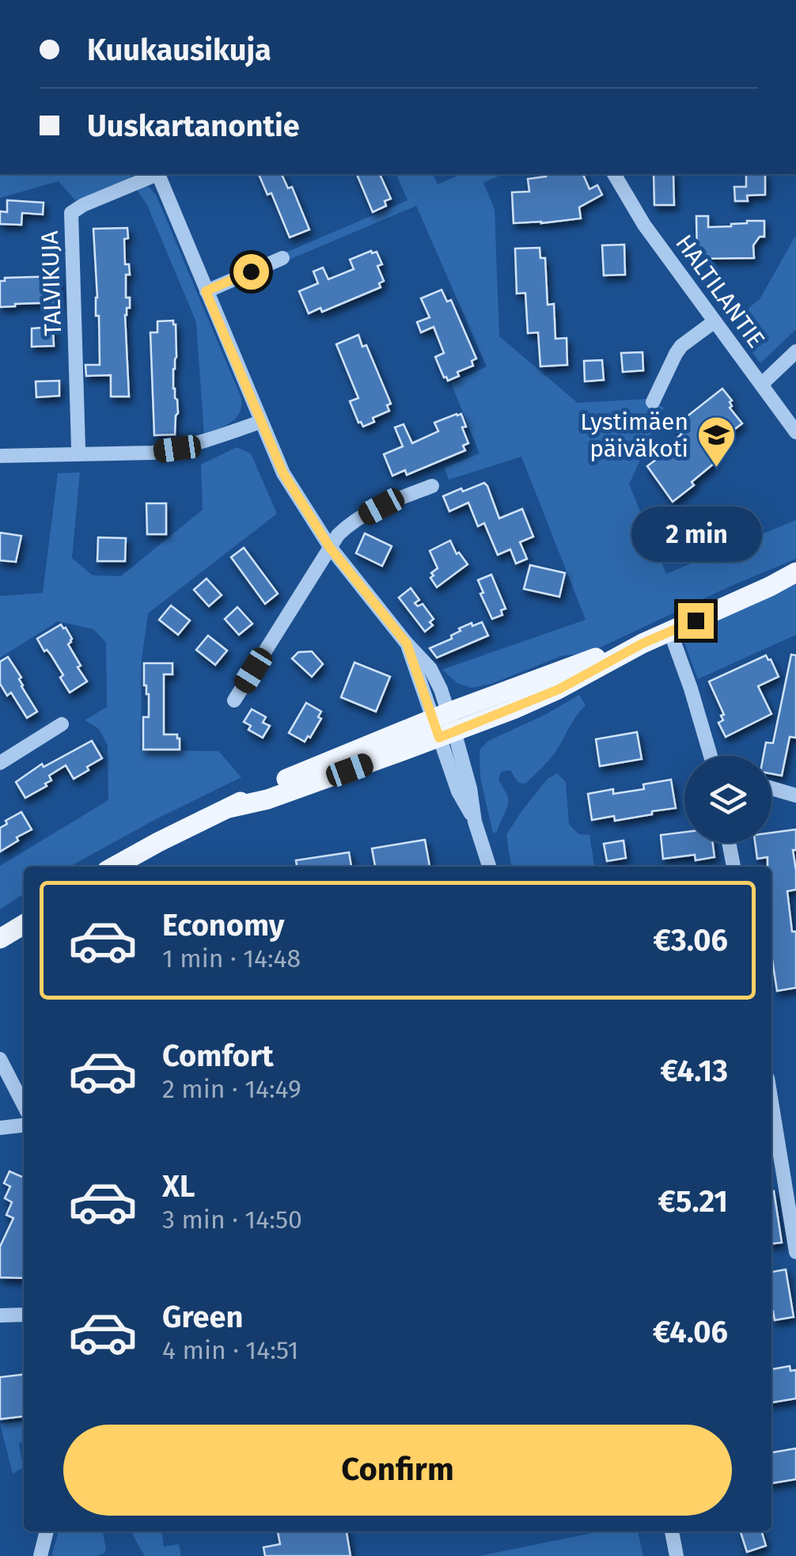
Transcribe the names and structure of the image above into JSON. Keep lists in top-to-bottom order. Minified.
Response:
{"streets":{"street":["TALVIKUJA","HALTILANTIE"]},"places":{"school or university":["Lystimäen päiväkoti"]},"page":{"banner":["Kuukausikuja","Uuskartanontie"],"bubble":"2 min","list":[{"name":"Economy","note":"1 min · 14:48","value":"€3.06"},{"name":"Comfort","note":"2 min · 14:49","value":"€4.13"},{"name":"XL","note":"3 min · 14:50","value":"€5.21"},{"name":"Green","note":"4 min · 14:51","value":"€4.06"}],"buttons":"Confirm"}}
